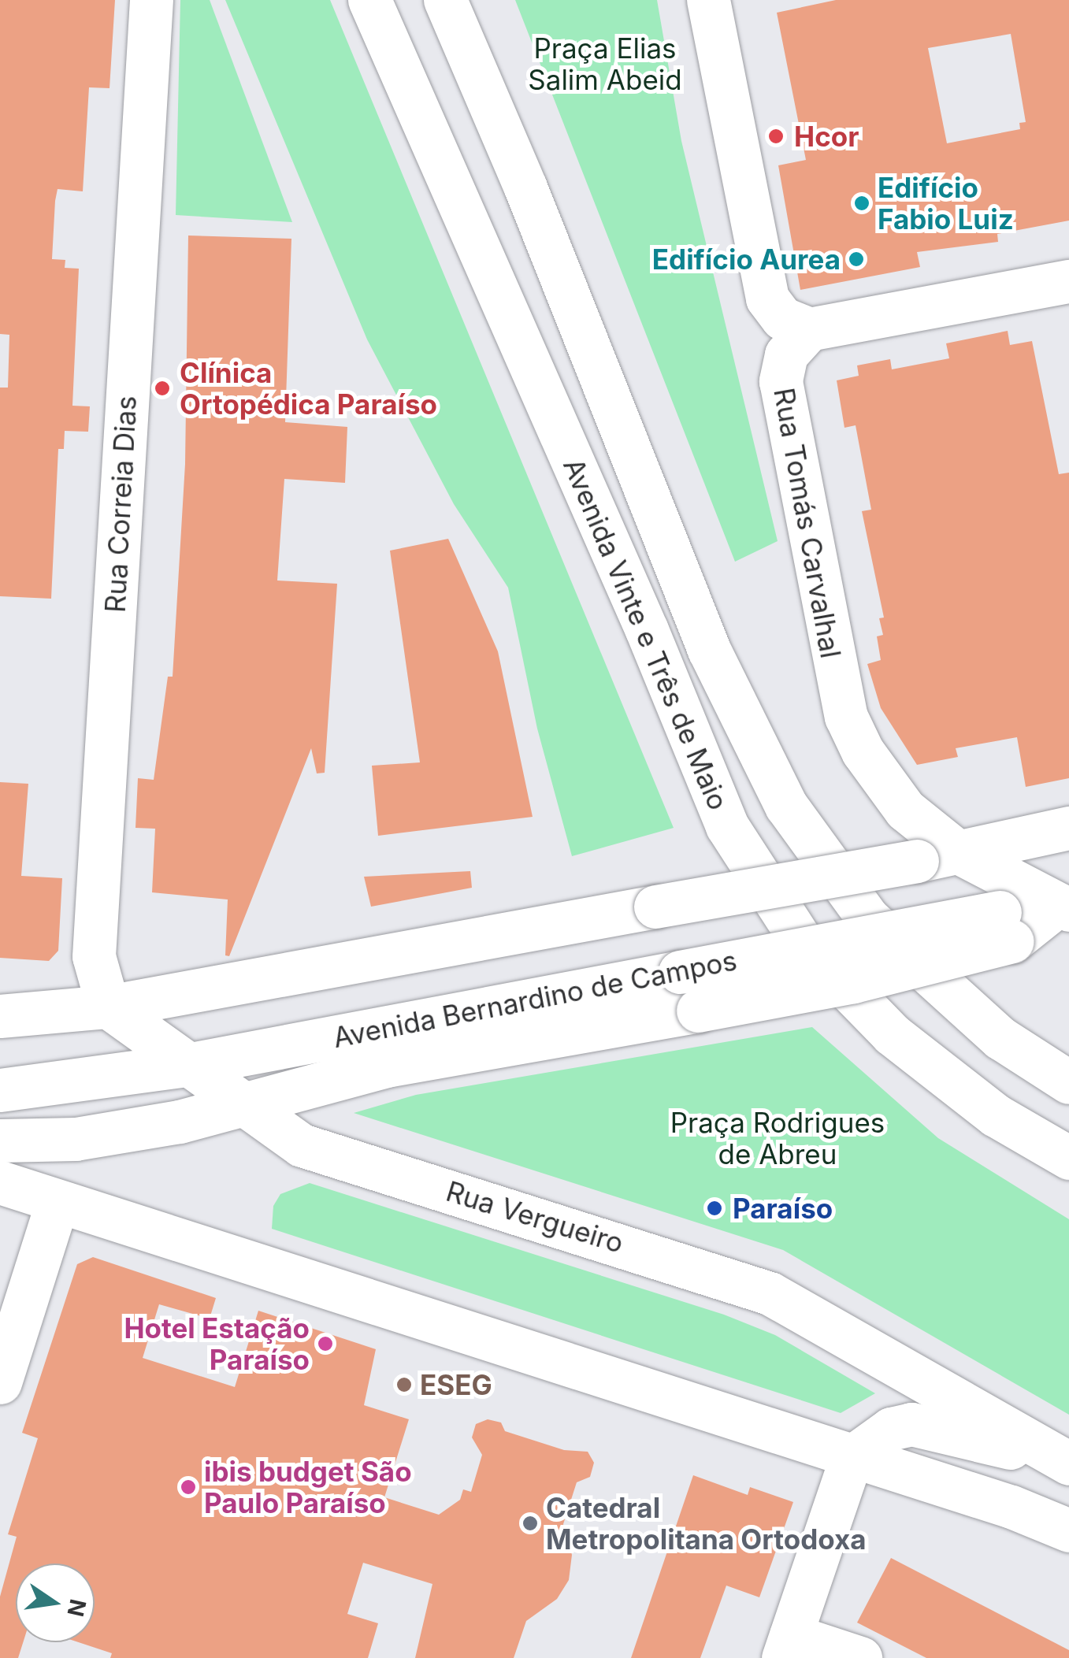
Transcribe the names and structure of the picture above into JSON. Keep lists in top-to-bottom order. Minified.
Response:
{"streets":{"main road":["Rua Correia Dias","Rua Tomás Carvalhal","Avenida Vinte e Três de Maio","Avenida Bernardino de Campos","Rua Vergueiro"]},"crossings":[["Rua Correia Dias","Rua Vergueiro"],["Rua Tomás Carvalhal","Avenida Bernardino de Campos"],["Avenida Bernardino de Campos","Rua Vergueiro"]],"parks":["Praça Elias Salim Abeid","Praça Rodrigues de Abreu"],"places":["Hcor","Edifício Fabio Luiz","Edifício Aurea","Clínica Ortopédica Paraíso","Paraíso","Hotel Estação Paraíso","ESEG","ibis budget São Paulo Paraíso","Catedral Metropolitana Ortodoxa"],"north":"right"}
